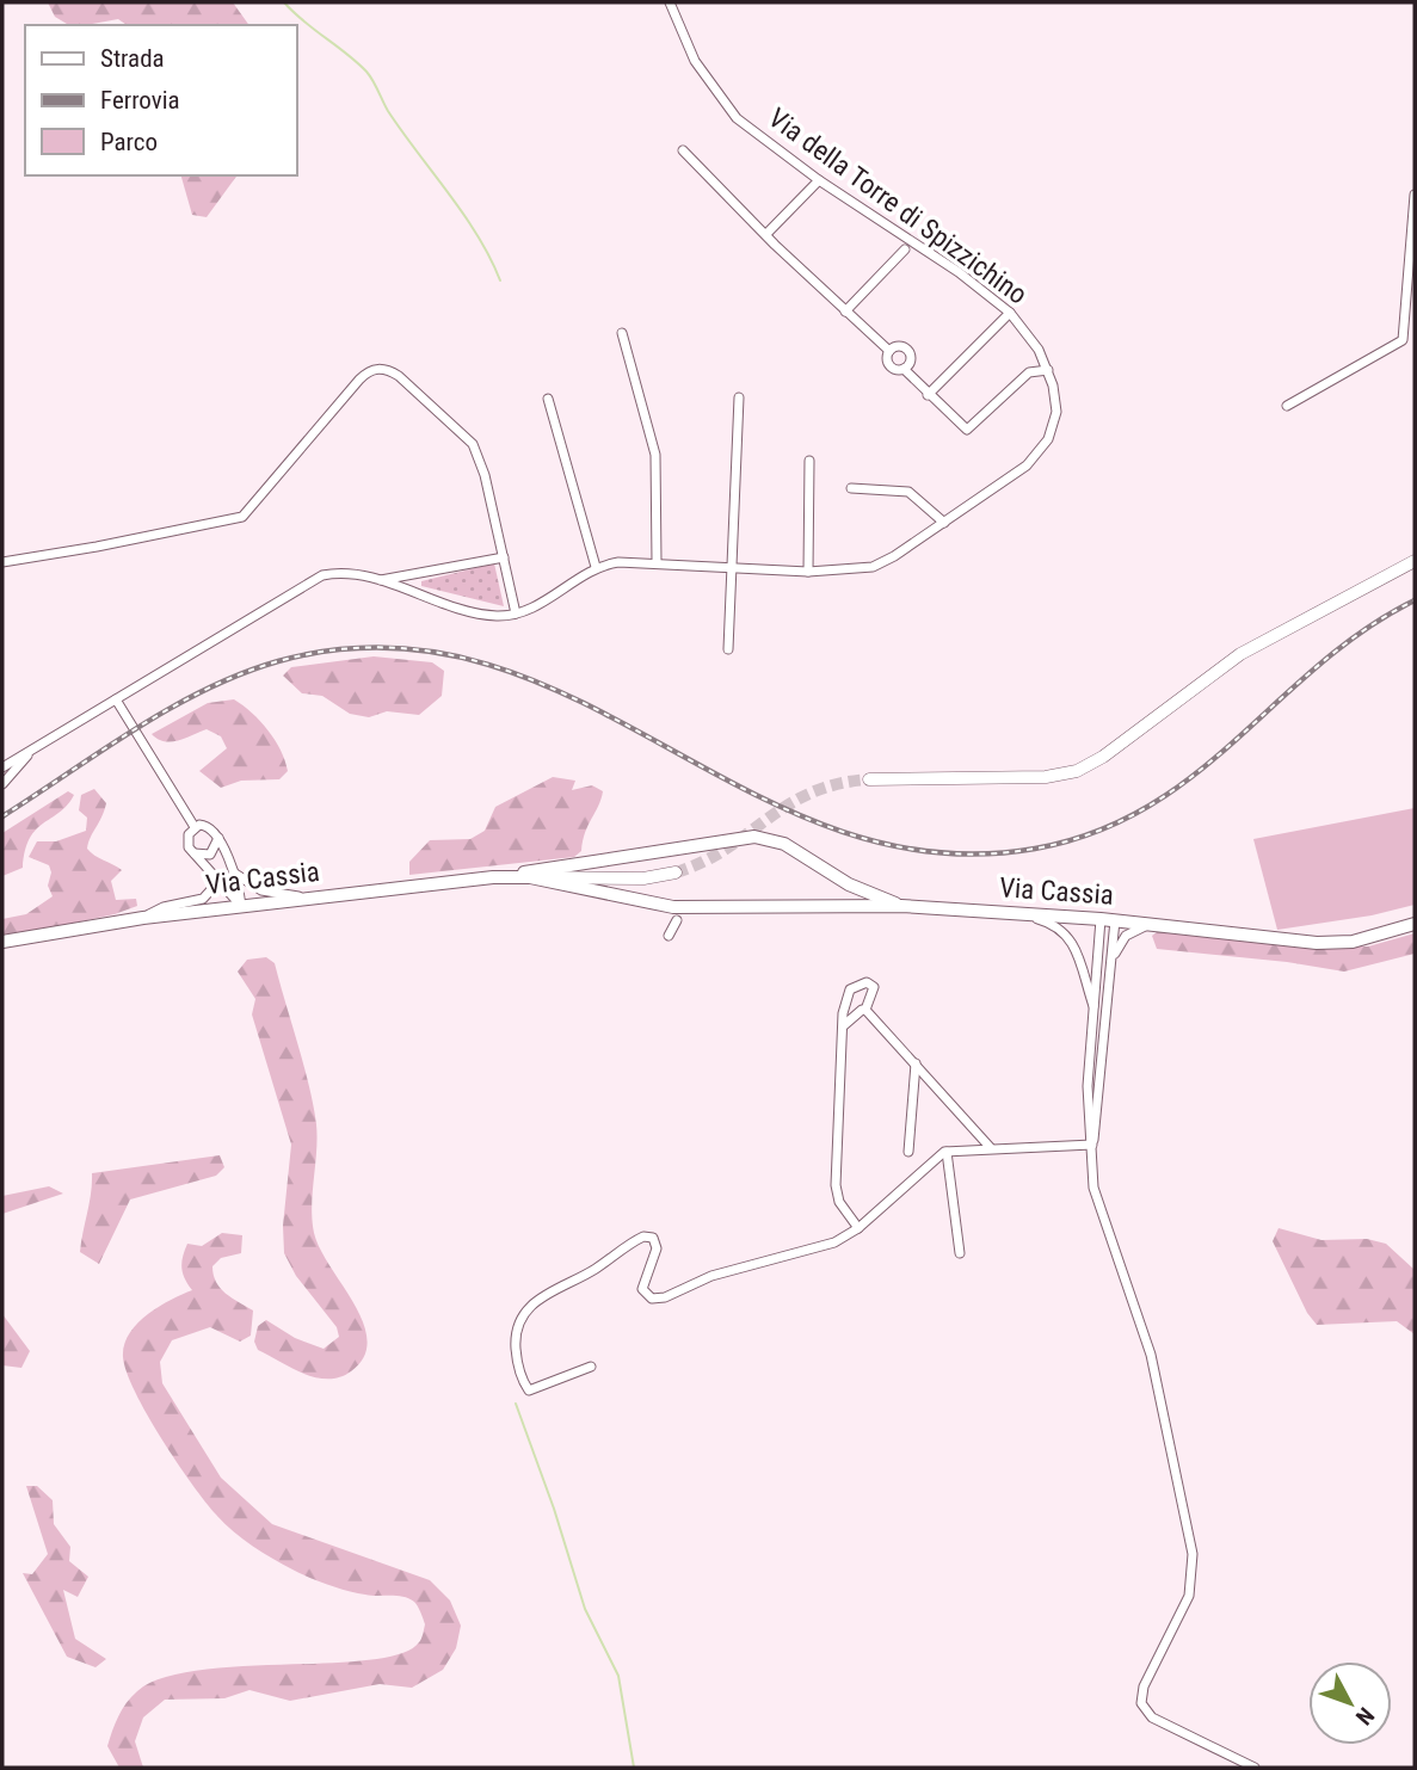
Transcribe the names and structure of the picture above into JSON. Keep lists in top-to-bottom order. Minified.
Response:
{"streets":{"main road":["Via Cassia"],"street":["Via della Torre di Spizzichino"]},"legend":["Strada","Ferrovia","Parco"],"north":"bottom right"}
